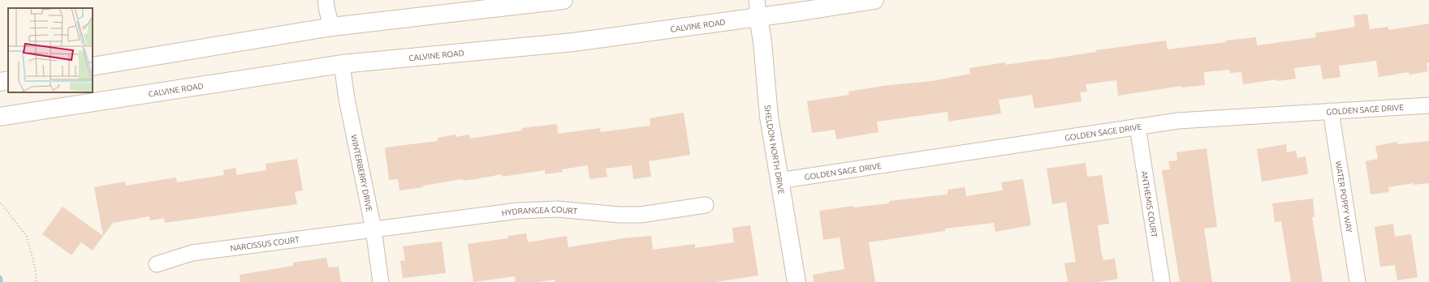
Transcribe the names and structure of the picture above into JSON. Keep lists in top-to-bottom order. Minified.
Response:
{"streets":{"main road":["CALVINE ROAD","SHELDON NORTH DRIVE"],"street":["GOLDEN SAGE DRIVE","WINTERBERRY DRIVE","WATER POPPY WAY","ANTHEMIS COURT","HYDRANGEA COURT","NARCISSUS COURT"]},"crossings":[["CALVINE ROAD","SHELDON NORTH DRIVE"],["CALVINE ROAD","WINTERBERRY DRIVE"],["GOLDEN SAGE DRIVE","SHELDON NORTH DRIVE"],["GOLDEN SAGE DRIVE","WATER POPPY WAY"],["GOLDEN SAGE DRIVE","ANTHEMIS COURT"],["WINTERBERRY DRIVE","HYDRANGEA COURT"],["WINTERBERRY DRIVE","NARCISSUS COURT"],["HYDRANGEA COURT","NARCISSUS COURT"]]}
